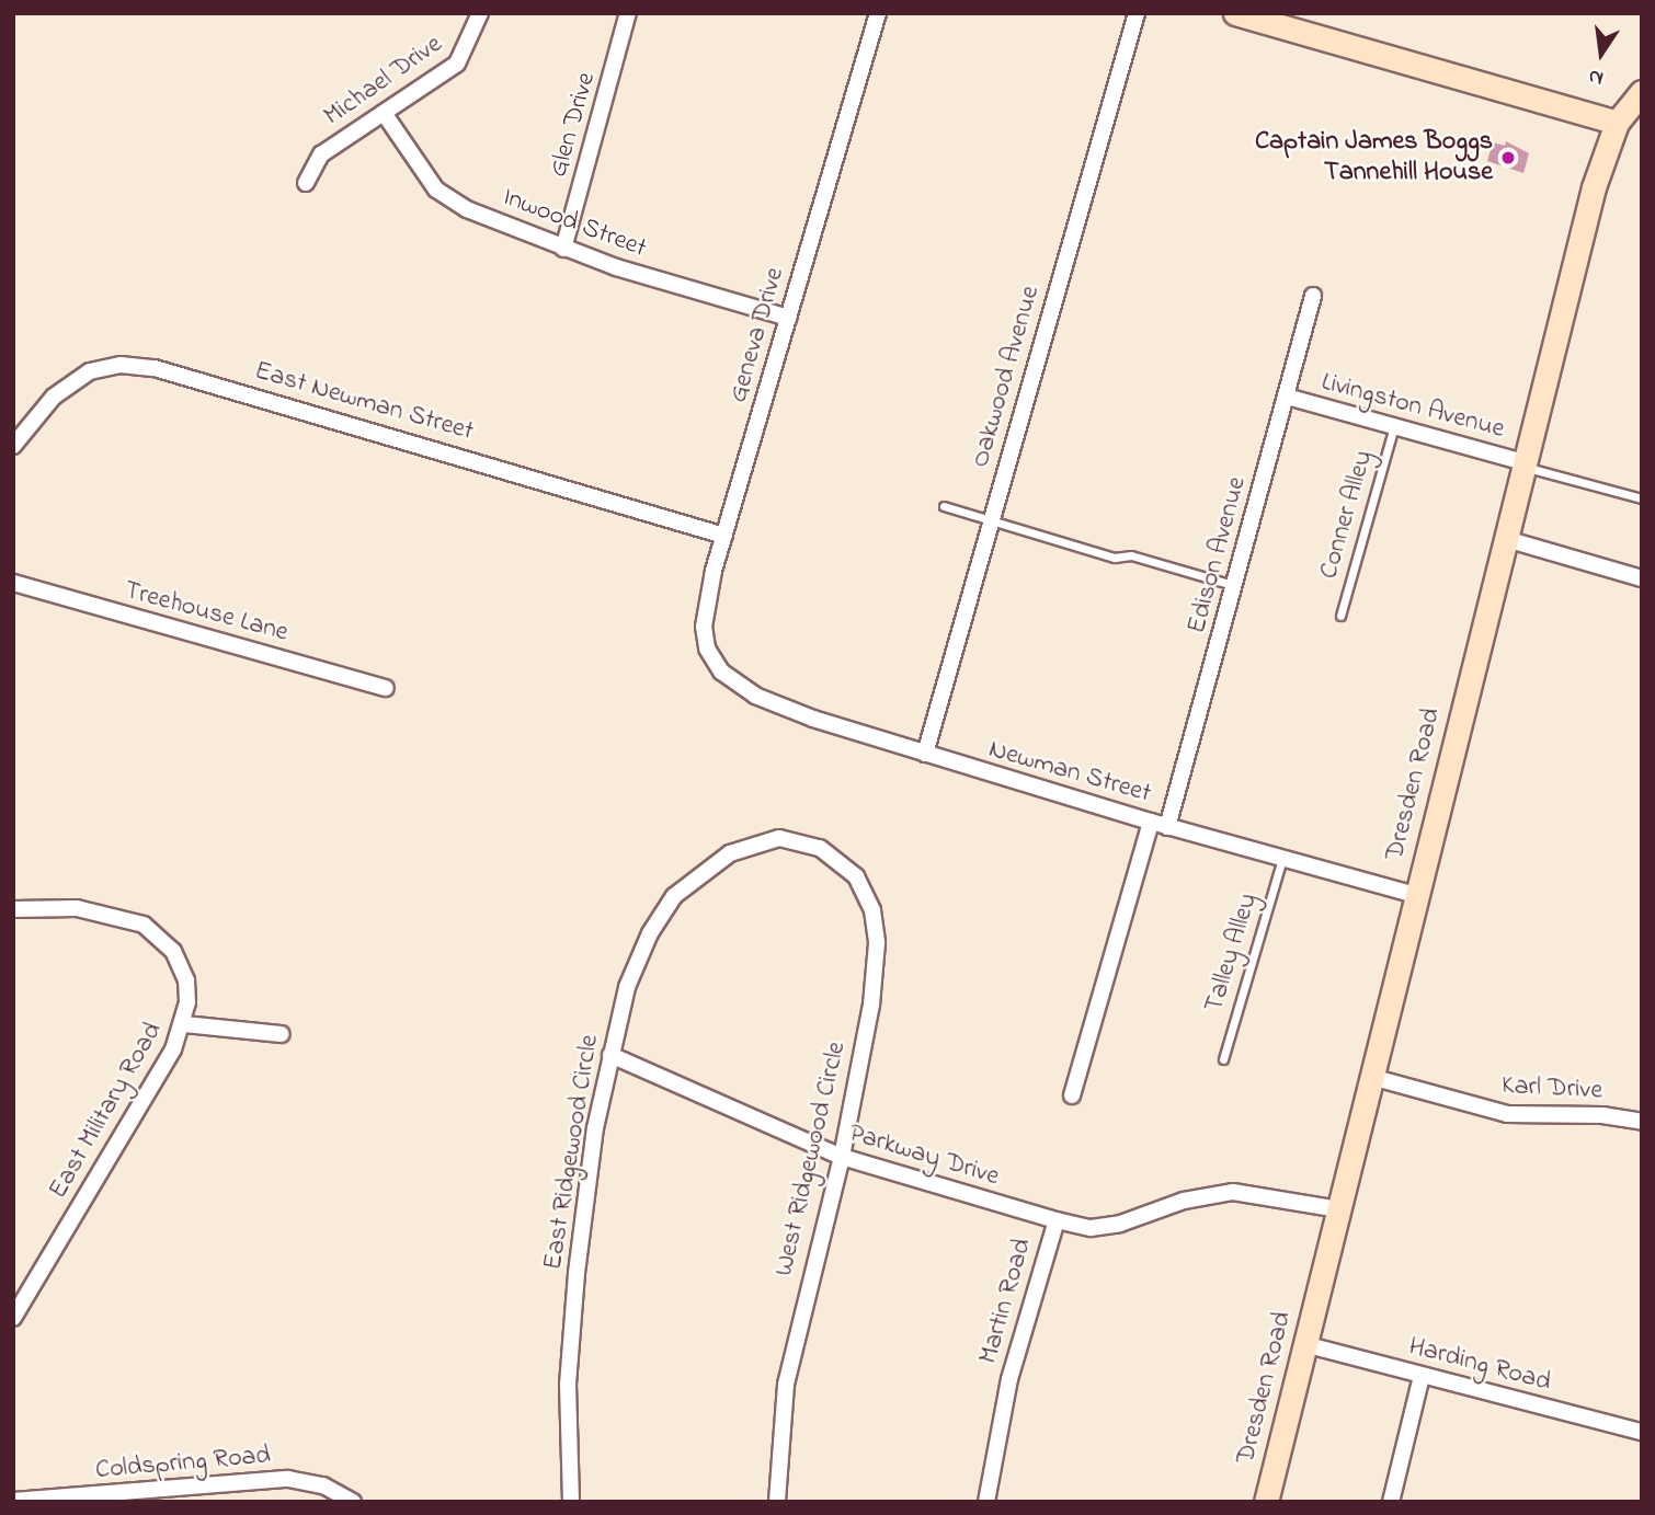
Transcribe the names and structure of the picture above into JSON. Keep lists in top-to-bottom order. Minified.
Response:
{"streets":{"street":["Michael Drive","Glen Drive","Inwood Street","Geneva Drive","Oakwood Avenue","East Newman Street","Livingston Avenue","Edison Avenue","Treehouse Lane","Newman Street","Dresden Road","Karl Drive","East Military Road","East Ridgewood Circle","Parkway Drive","West Ridgewood Circle","Martin Road","Harding Road","Coldspring Road"],"lane":["Conner Alley","Talley Alley"]},"crossings":[["Michael Drive","Inwood Street"],["Glen Drive","Inwood Street"],["Inwood Street","Geneva Drive"],["Geneva Drive","East Newman Street"],["Geneva Drive","Newman Street"],["Oakwood Avenue","Newman Street"],["Livingston Avenue","Conner Alley"],["Livingston Avenue","Edison Avenue"],["Livingston Avenue","Dresden Road"],["Edison Avenue","Newman Street"],["Newman Street","Dresden Road"],["Newman Street","Talley Alley"],["Dresden Road","Karl Drive"],["Dresden Road","Martin Road"],["Dresden Road","Harding Road"],["East Ridgewood Circle","Parkway Drive"],["East Ridgewood Circle","West Ridgewood Circle"],["Parkway Drive","West Ridgewood Circle"],["Parkway Drive","Martin Road"]],"places":["Captain James Boggs Tannehill House"],"north":"bottom"}
